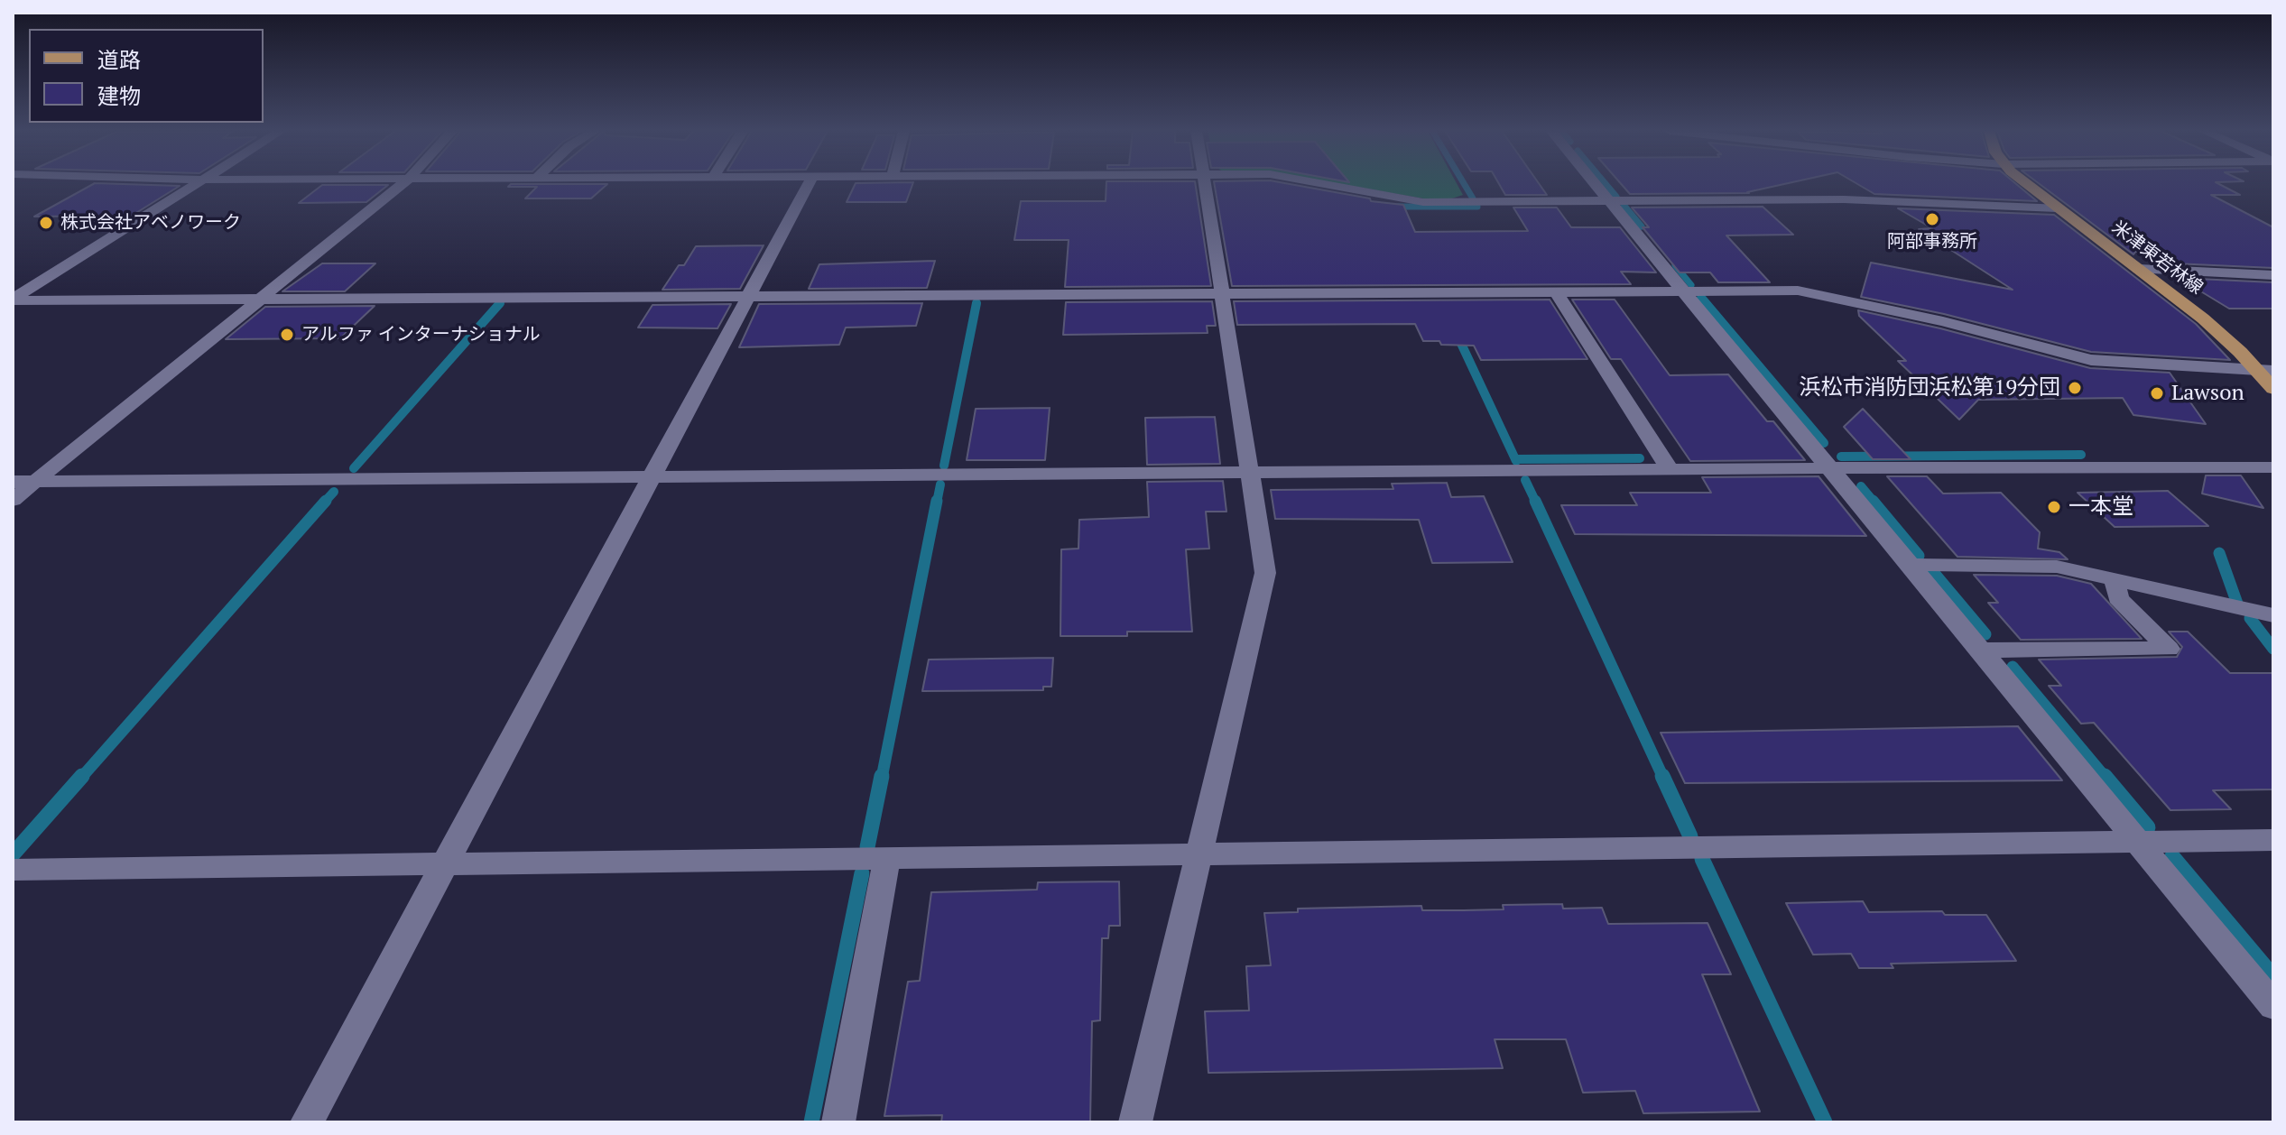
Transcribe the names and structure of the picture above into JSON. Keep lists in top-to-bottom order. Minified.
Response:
{"streets":{"main road":["米津東若林線"]},"places":["阿部事務所","株式会社アベノワーク","アルファ インターナショナル","浜松市消防団浜松第19分団","Lawson","一本堂"],"legend":["道路","建物"]}
